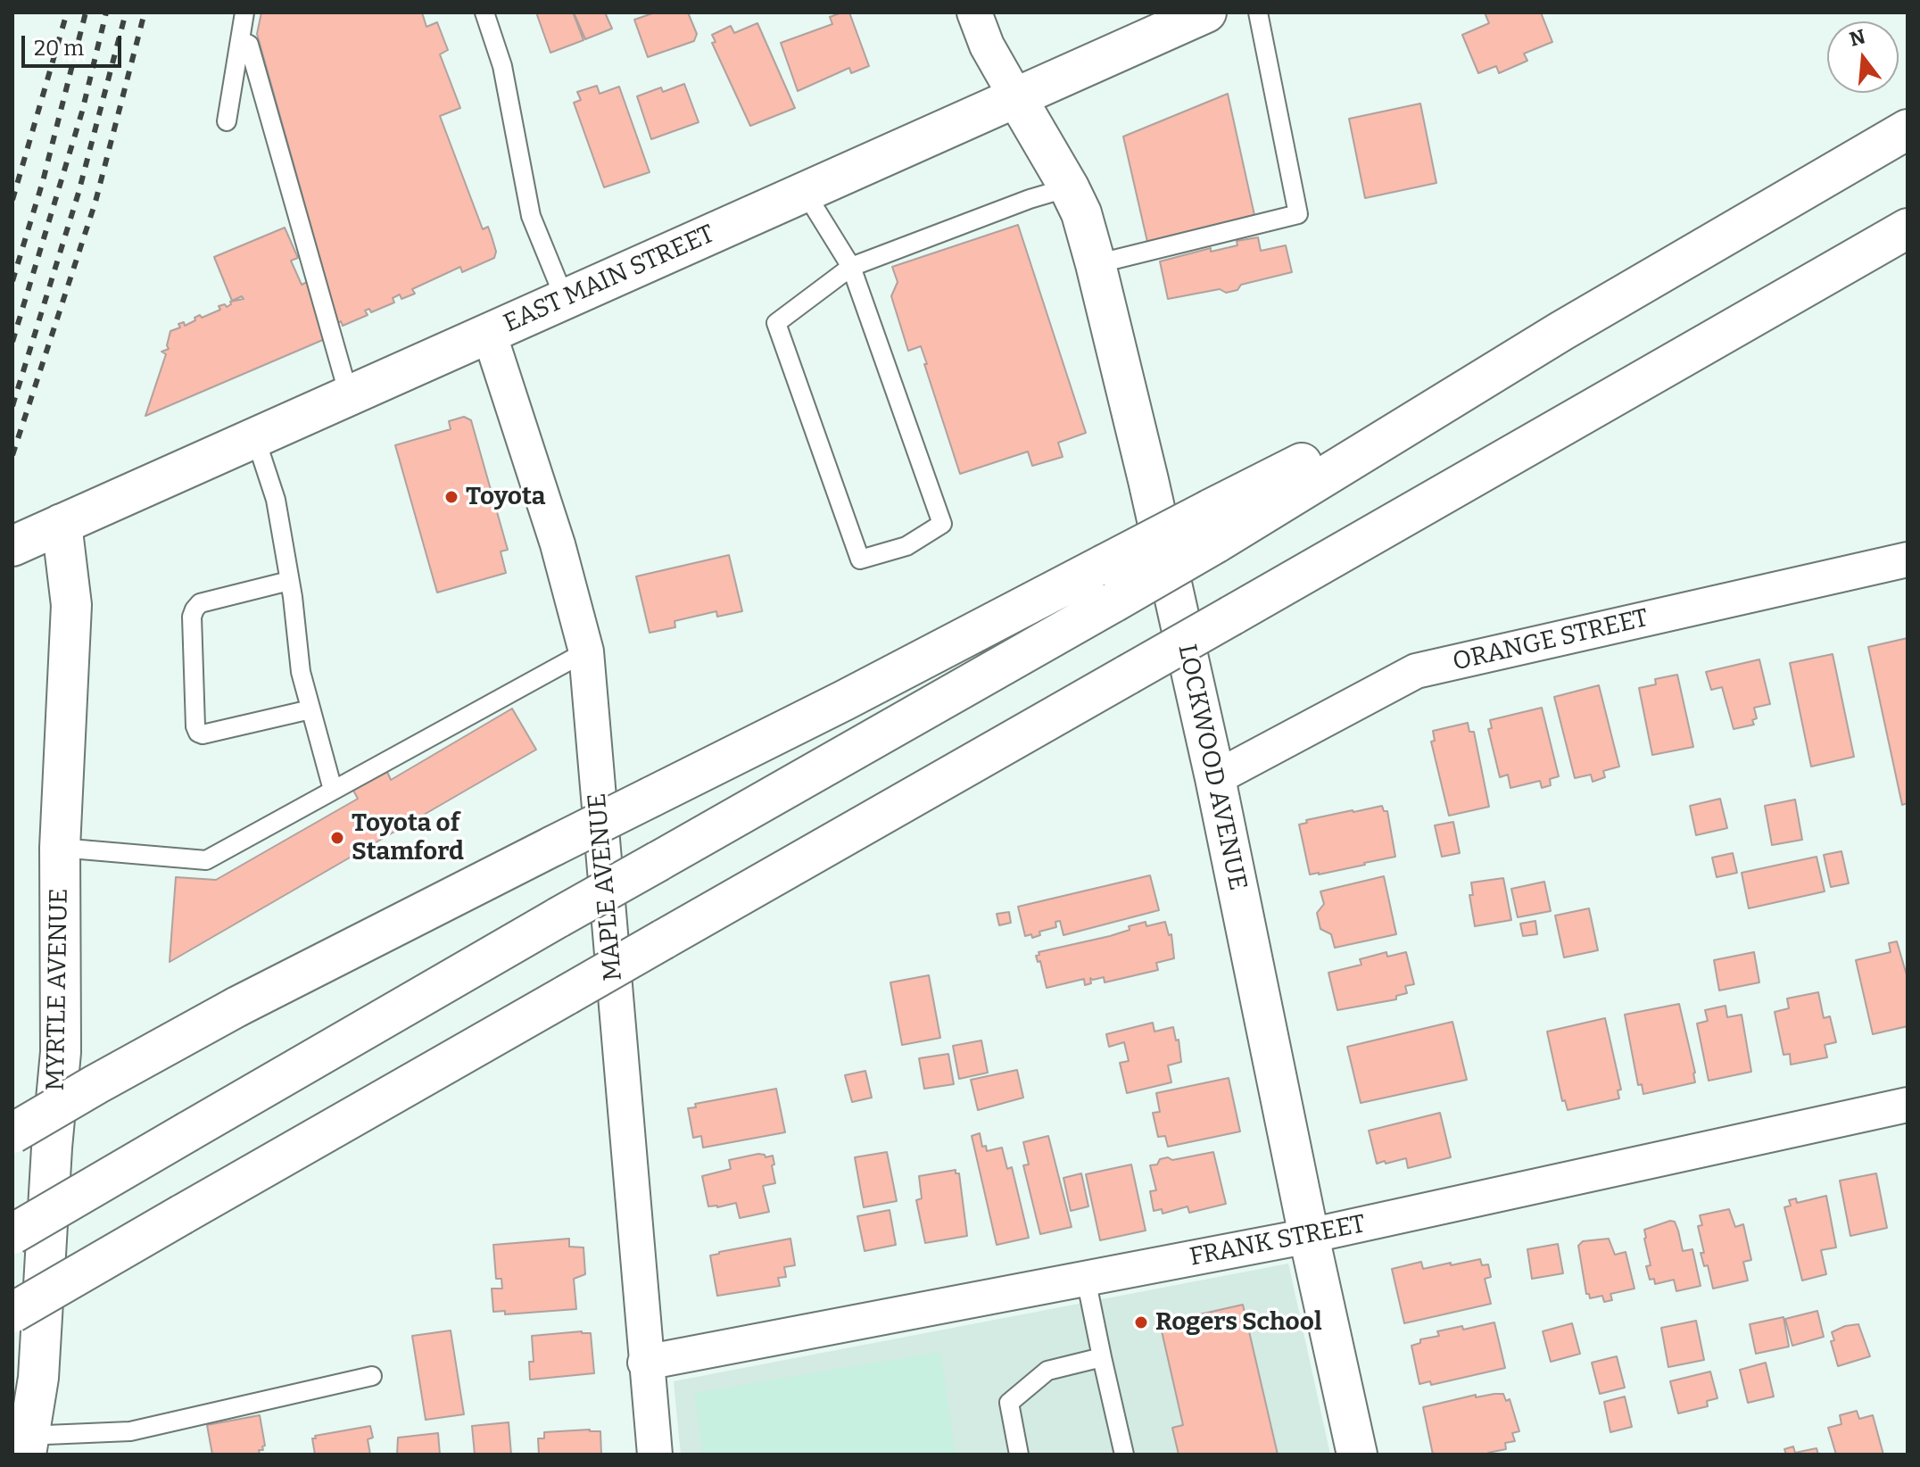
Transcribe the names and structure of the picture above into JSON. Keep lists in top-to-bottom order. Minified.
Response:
{"streets":{"main road":["EAST MAIN STREET","LOCKWOOD AVENUE","MYRTLE AVENUE"],"street":["ORANGE STREET","MAPLE AVENUE","FRANK STREET"]},"crossings":[["EAST MAIN STREET","LOCKWOOD AVENUE"],["EAST MAIN STREET","MAPLE AVENUE"],["EAST MAIN STREET","MYRTLE AVENUE"],["ORANGE STREET","LOCKWOOD AVENUE"],["LOCKWOOD AVENUE","FRANK STREET"],["MAPLE AVENUE","FRANK STREET"]],"places":["Toyota","Toyota of Stamford","Rogers School"],"scale_bar":"20 m","north":"top"}
